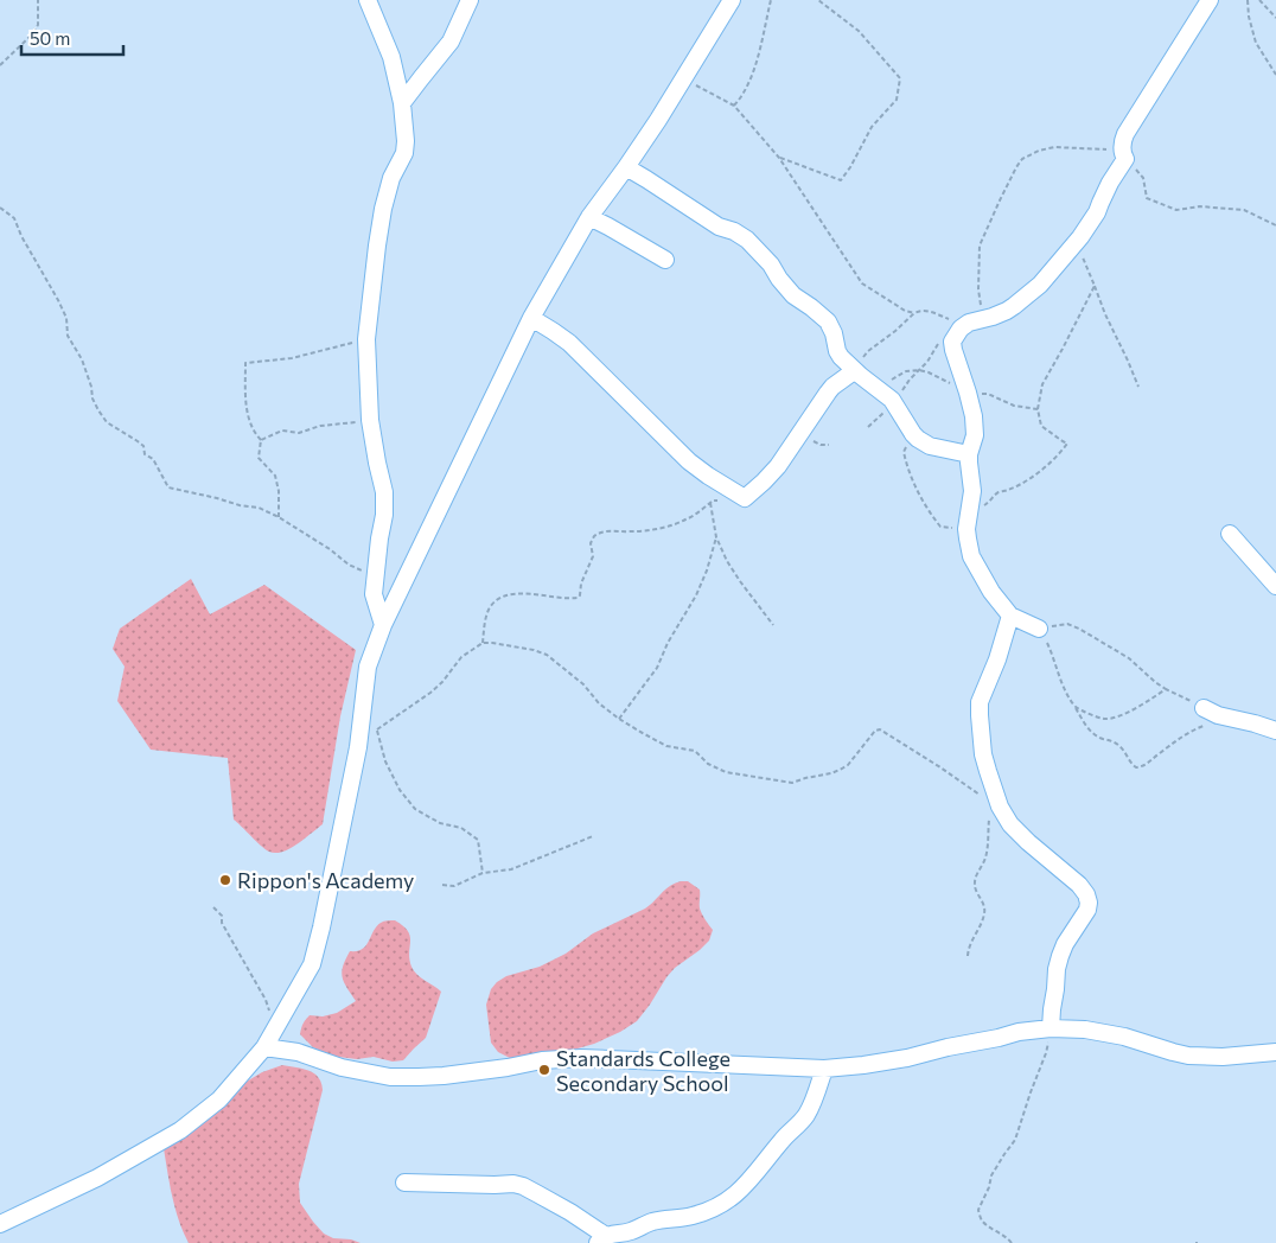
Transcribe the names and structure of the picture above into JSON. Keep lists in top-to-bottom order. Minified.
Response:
{"places":["Rippon's Academy","Standards College Secondary School"],"scale_bar":"50 m"}
